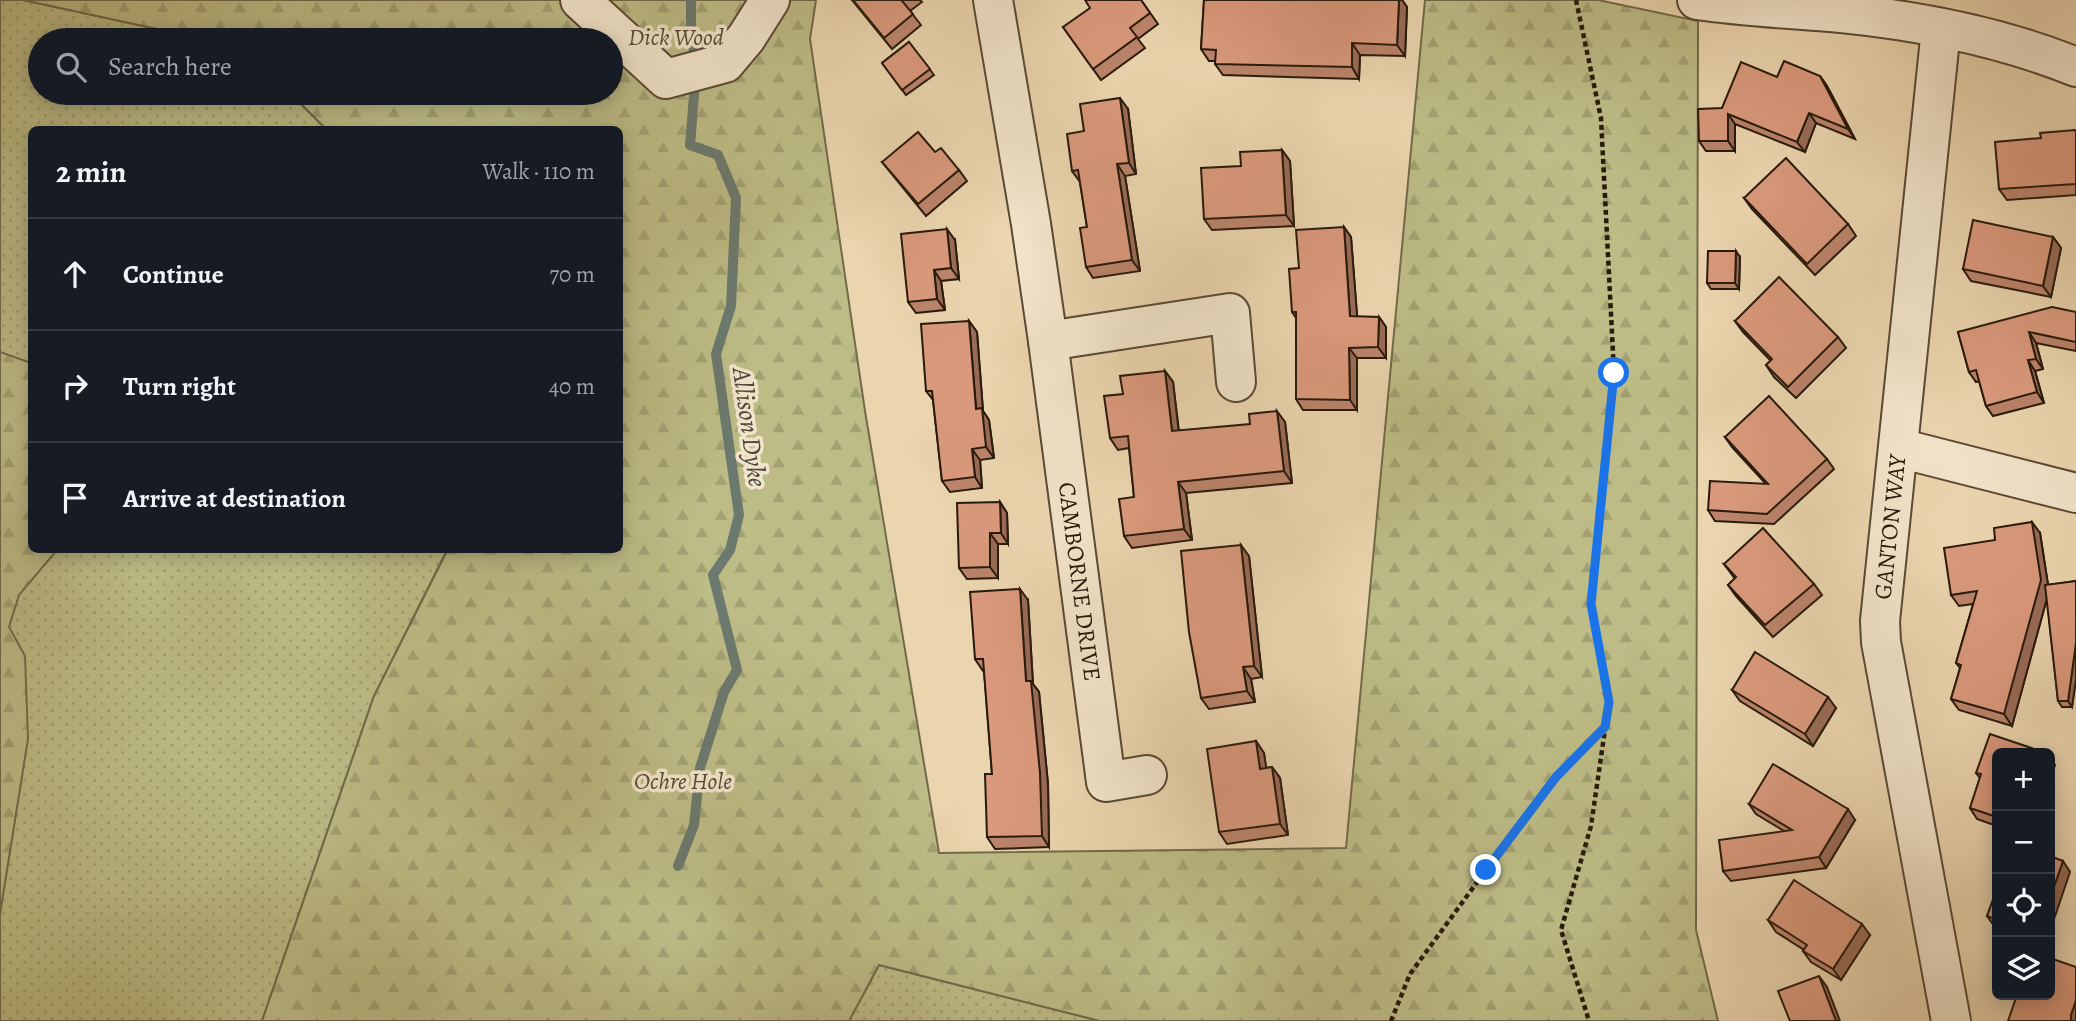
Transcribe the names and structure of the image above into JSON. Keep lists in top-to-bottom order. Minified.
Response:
{"streets":{"street":["GANTON WAY","CAMBORNE DRIVE"]},"water":["Allison Dyke"],"parks":["Dick Wood","Ochre Hole"],"page":{"search":"Search here","heading":["2 min","Walk · 110 m"],"list":[["Continue","70 m"],["Turn right","40 m"],"Arrive at destination"],"map_buttons":["+","−"]}}
